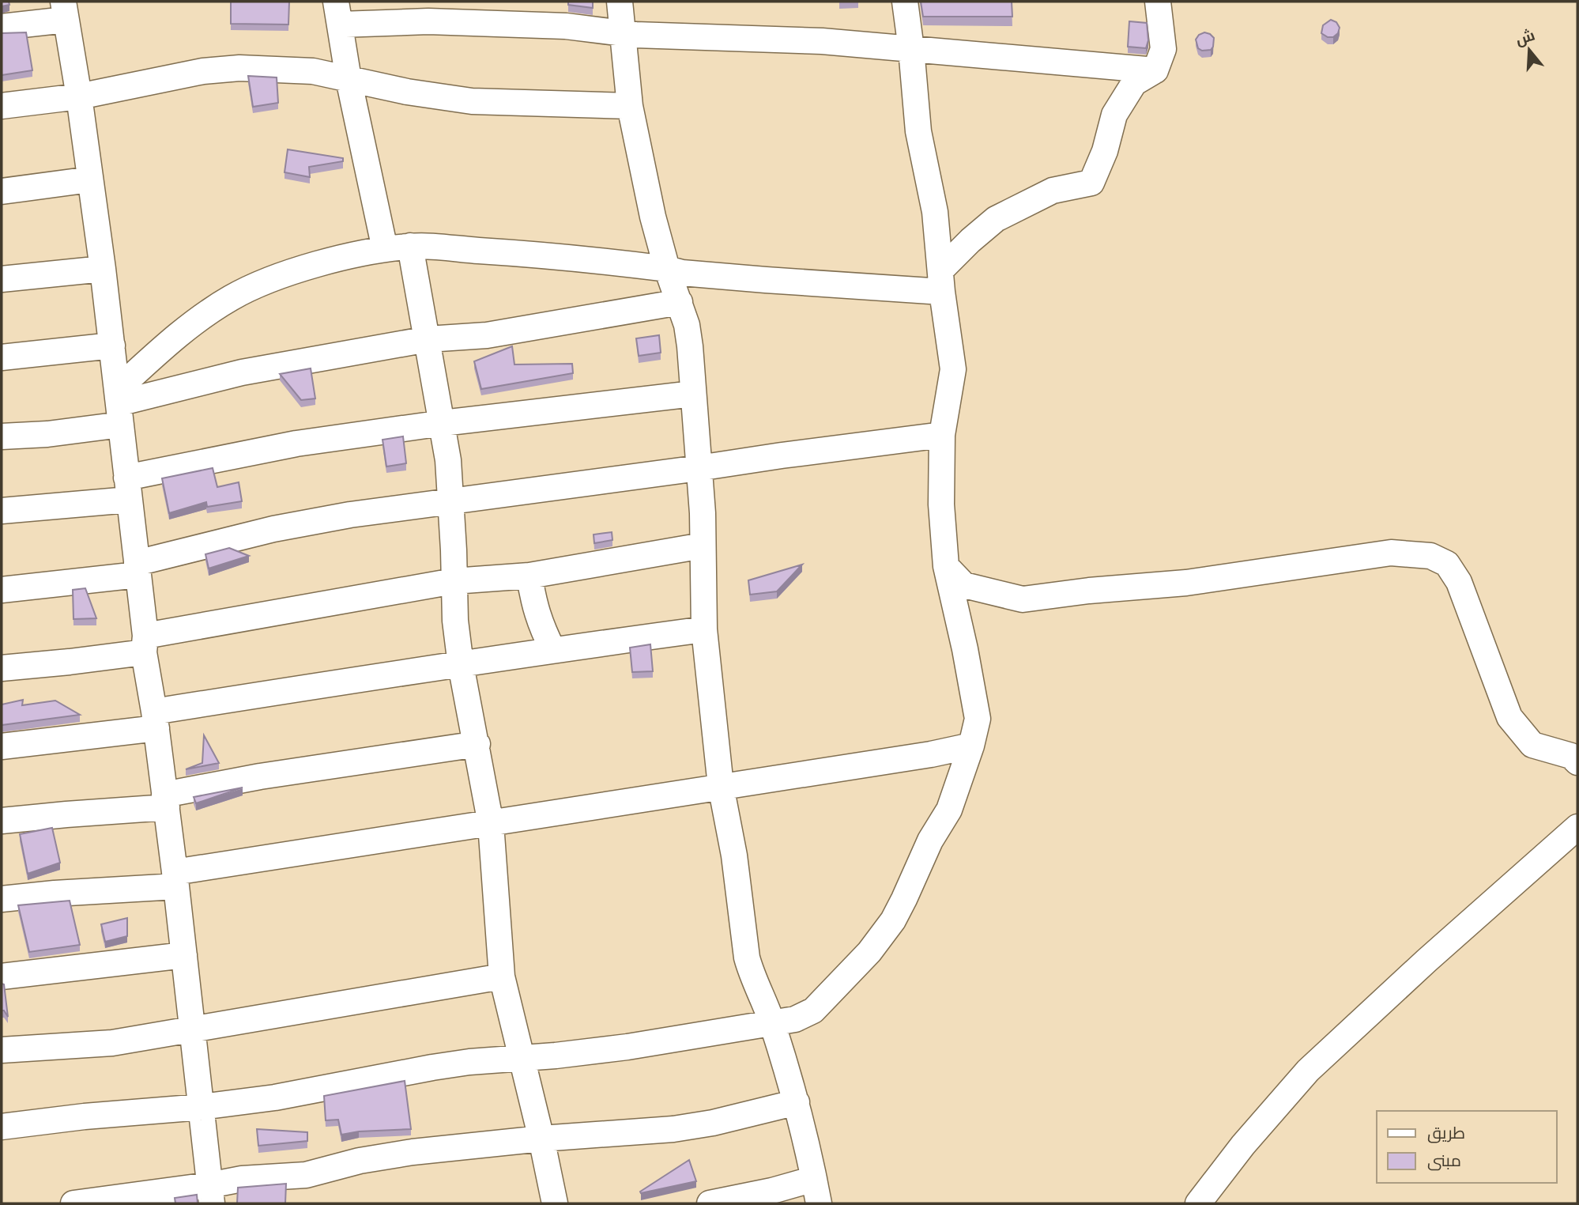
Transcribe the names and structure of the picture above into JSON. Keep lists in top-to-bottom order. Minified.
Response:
{"legend":["طريق","مبنى"],"north":"top"}
